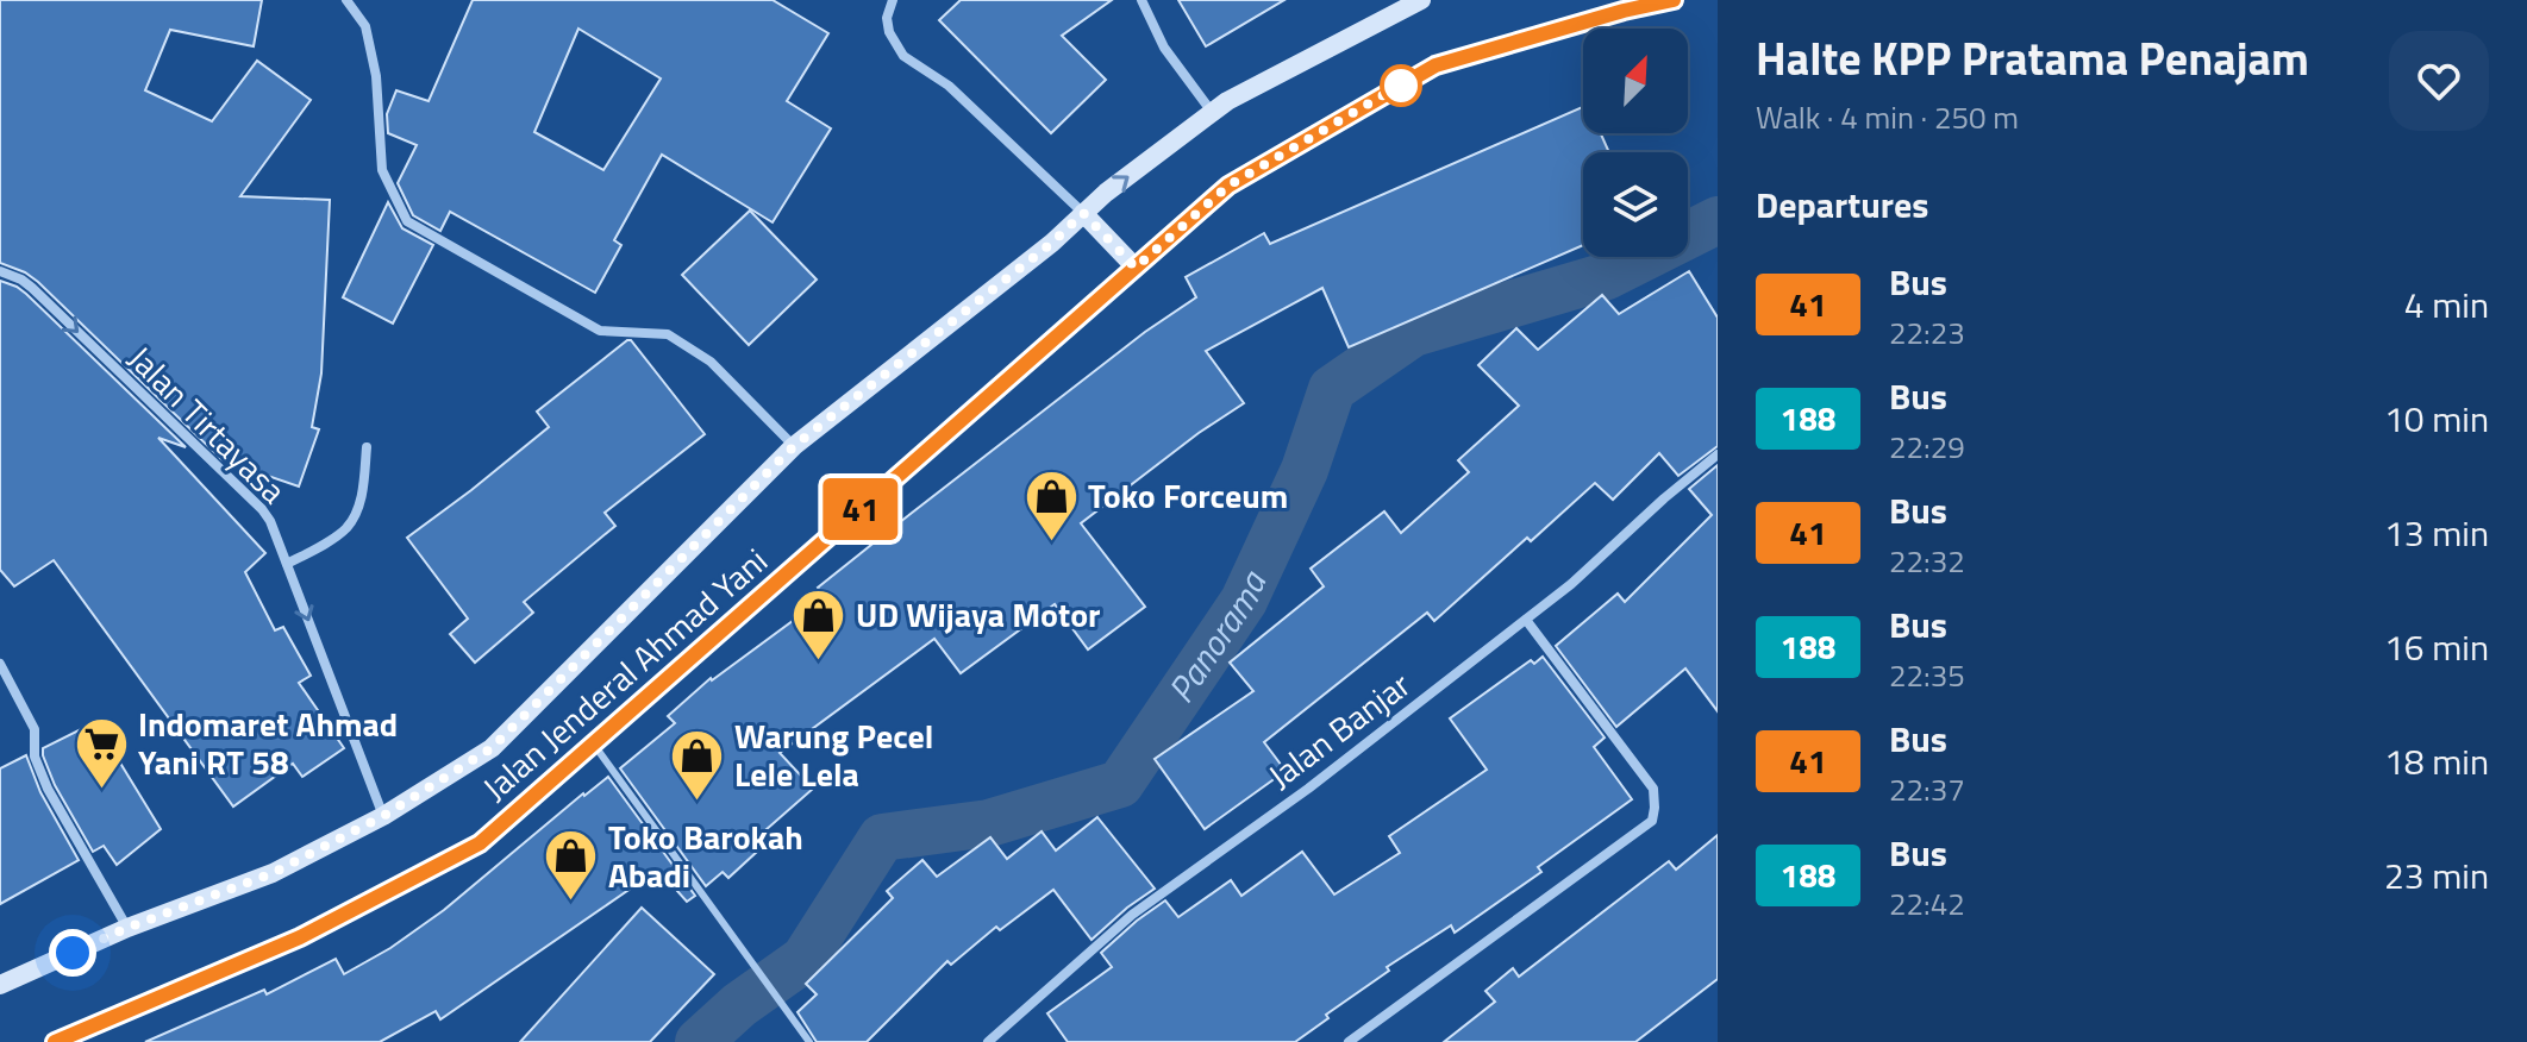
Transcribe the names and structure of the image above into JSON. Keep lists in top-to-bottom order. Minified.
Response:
{"streets":{"main road":["Jalan Jenderal Ahmad Yani"],"street":["Jalan Tirtayasa","Jalan Banjar"]},"crossings":[["Jalan Tirtayasa","Jalan Jenderal Ahmad Yani"]],"one_way":["Jalan Tirtayasa"],"water":["Panorama"],"places":{"shop":["Toko Forceum","UD Wijaya Motor","Warung Pecel Lele Lela","Toko Barokah Abadi"],"supermarket":["Indomaret Ahmad Yani RT 58"]},"lines":["bus line 41"],"north":"top right","page":{"on_map":"41","heading":[["Halte KPP Pratama Penajam","Walk · 4 min · 250 m"],"Departures"],"list":[{"mark":"41","name":"Bus","note":"22:23","value":"4 min"},{"mark":"188","name":"Bus","note":"22:29","value":"10 min"},{"mark":"41","name":"Bus","note":"22:32","value":"13 min"},{"mark":"188","name":"Bus","note":"22:35","value":"16 min"},{"mark":"41","name":"Bus","note":"22:37","value":"18 min"},{"mark":"188","name":"Bus","note":"22:42","value":"23 min"}]}}
